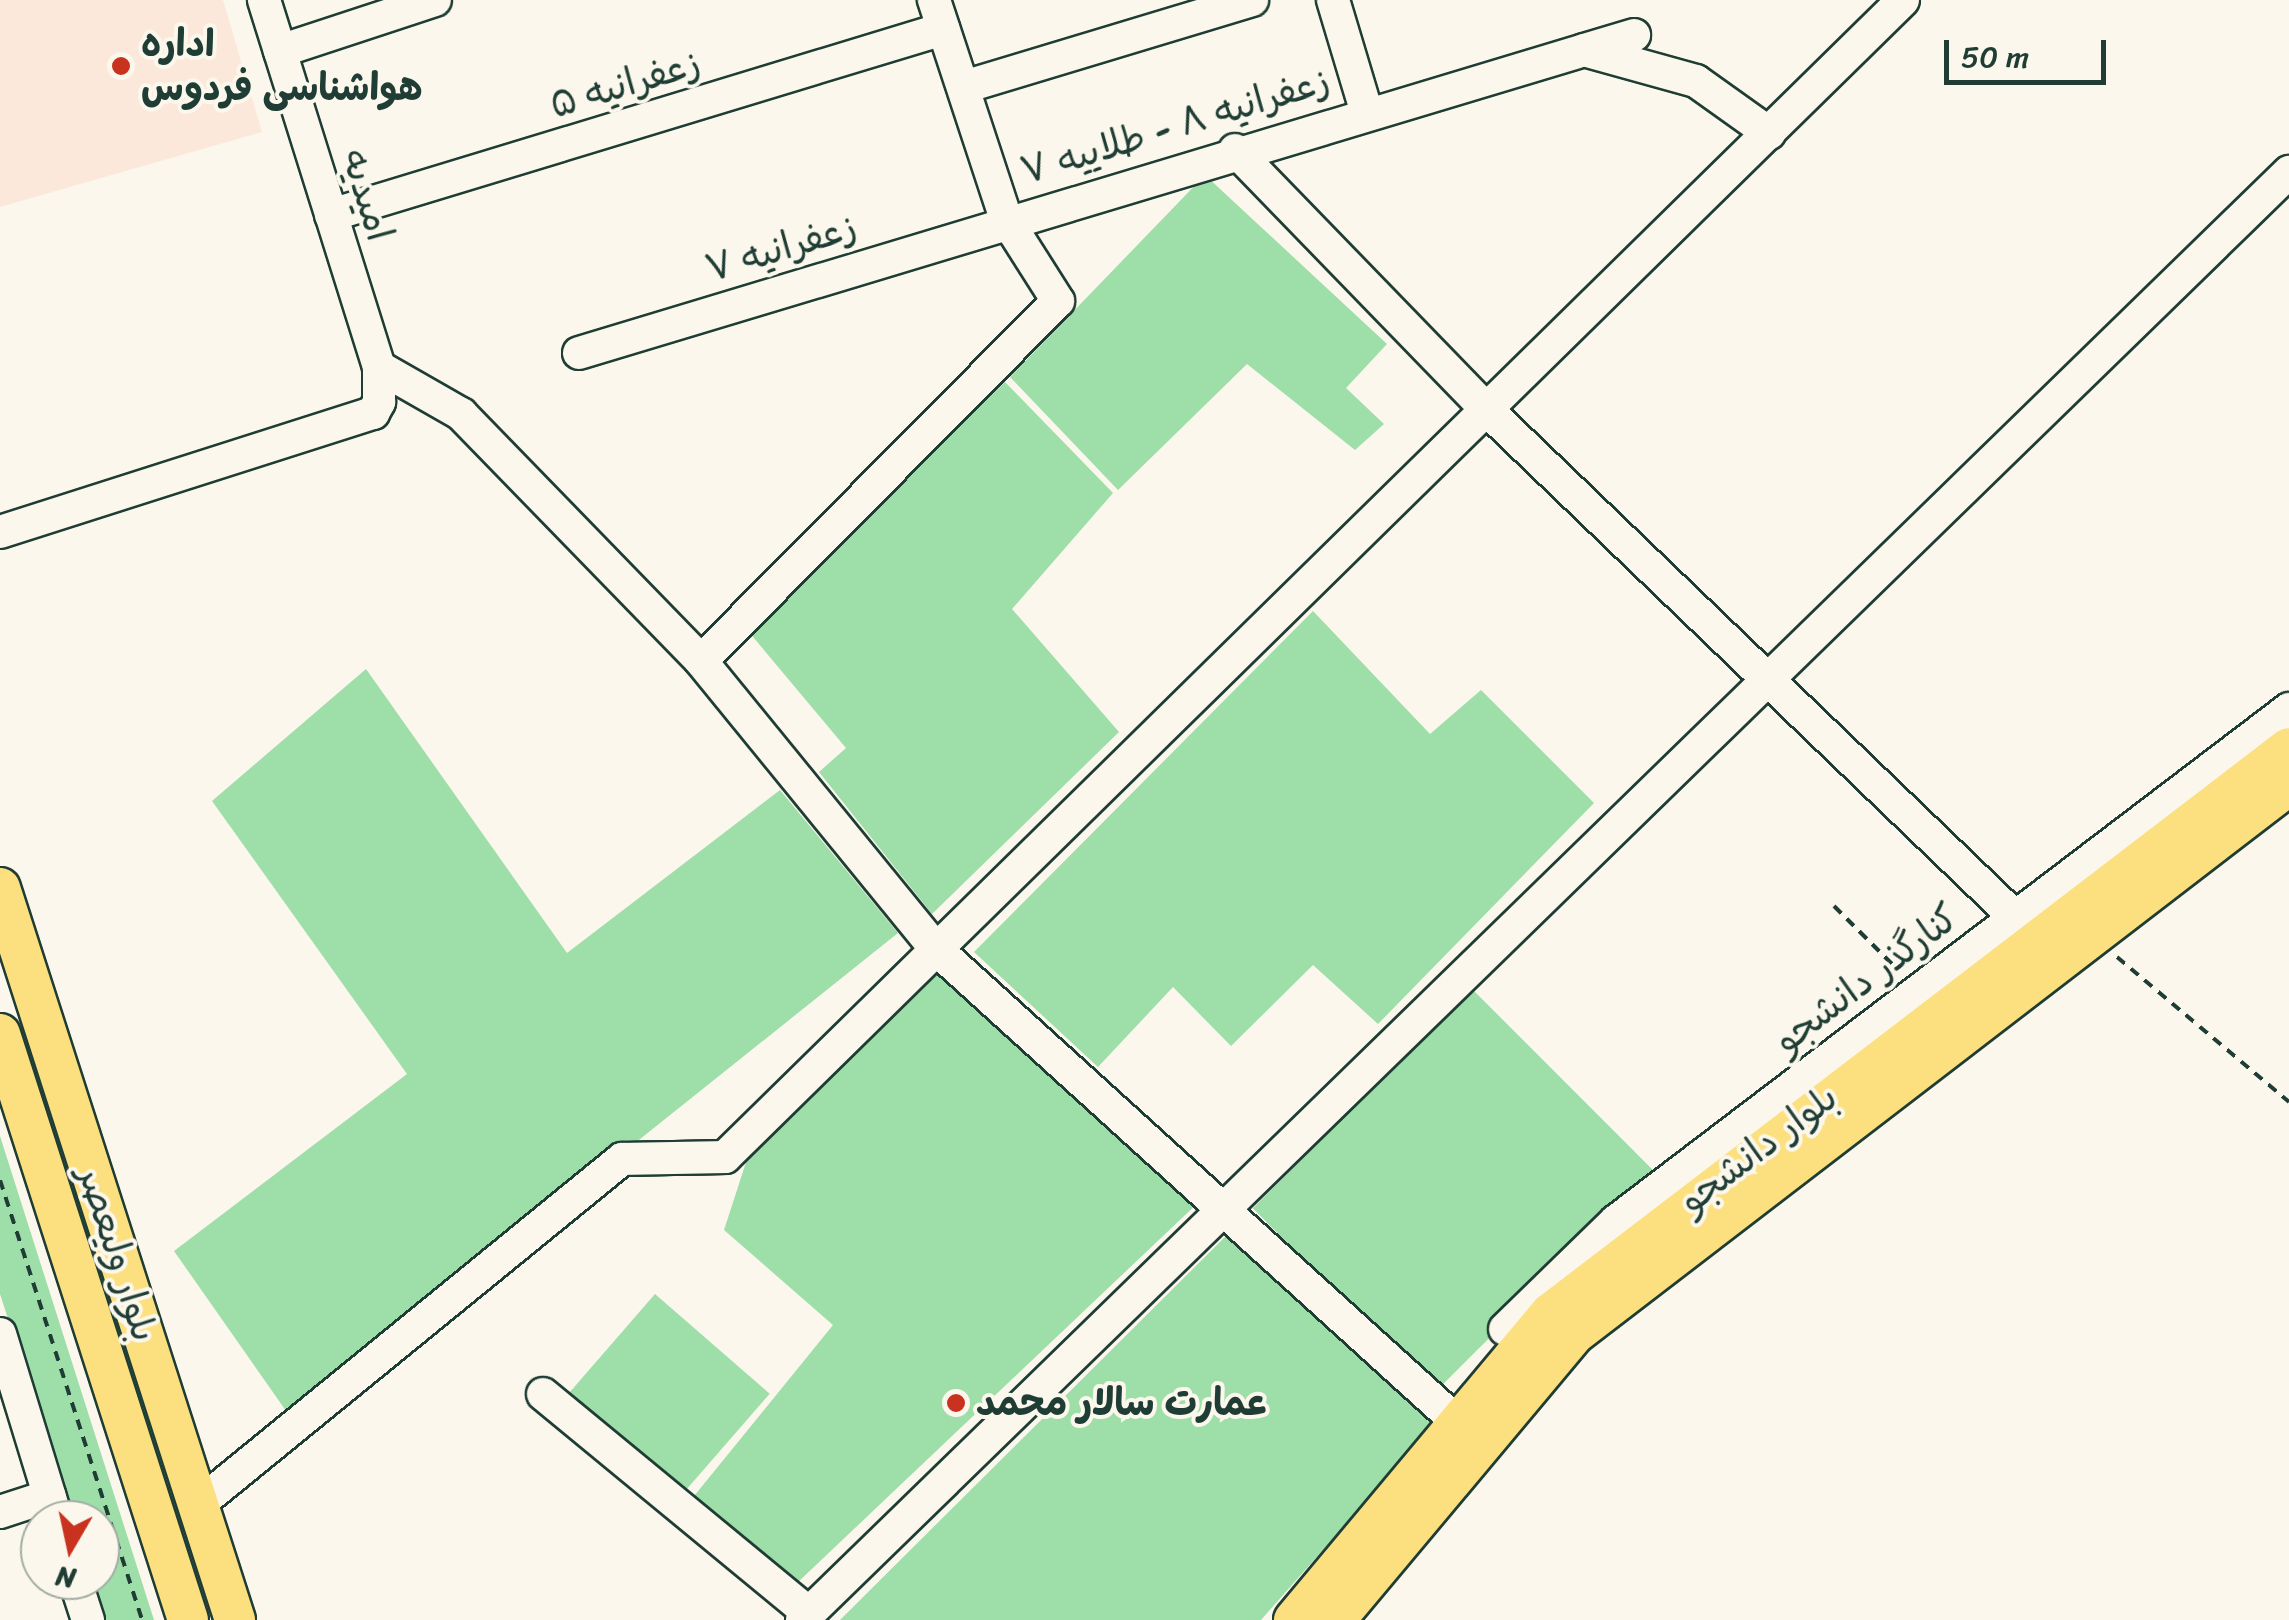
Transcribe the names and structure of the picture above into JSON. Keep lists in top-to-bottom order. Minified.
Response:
{"streets":{"main road":["بلوار دانشجو","بلوار ولیعصر"],"street":["زعفرانیه ۵","زعفرانیه ۸ - طلاییه ۷","امیدیه","زعفرانیه ۷","کنارگذر دانشجو"]},"crossings":[["زعفرانیه ۵","امیدیه"],["زعفرانیه ۸ - طلاییه ۷","زعفرانیه ۷"]],"places":["اداره هواشناسی فردوس","عمارت سالار محمد"],"scale_bar":"50 m","north":"bottom"}
